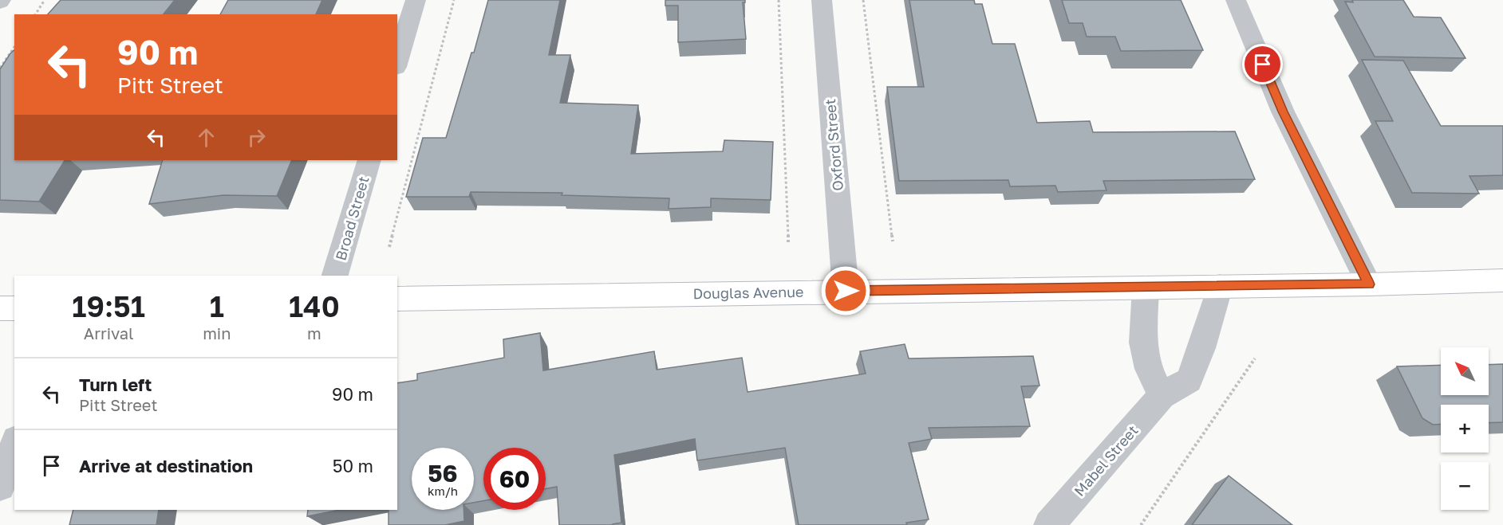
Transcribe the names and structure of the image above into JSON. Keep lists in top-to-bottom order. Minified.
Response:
{"streets":{"main road":["Douglas Avenue"],"street":["Oxford Street","Broad Street","Mabel Street"]},"crossings":[["Oxford Street","Douglas Avenue"],["Douglas Avenue","Mabel Street"]],"north":"top left","page":{"turn":["90 m","Pitt Street"],"eta":["19:51","Arrival","1","min","140","m"],"map_buttons":["+","−"],"list":[{"name":"Turn left","note":"Pitt Street","value":"90 m"},{"name":"Arrive at destination","value":"50 m"}],"speed":"56 km/h","limit":"60"}}
